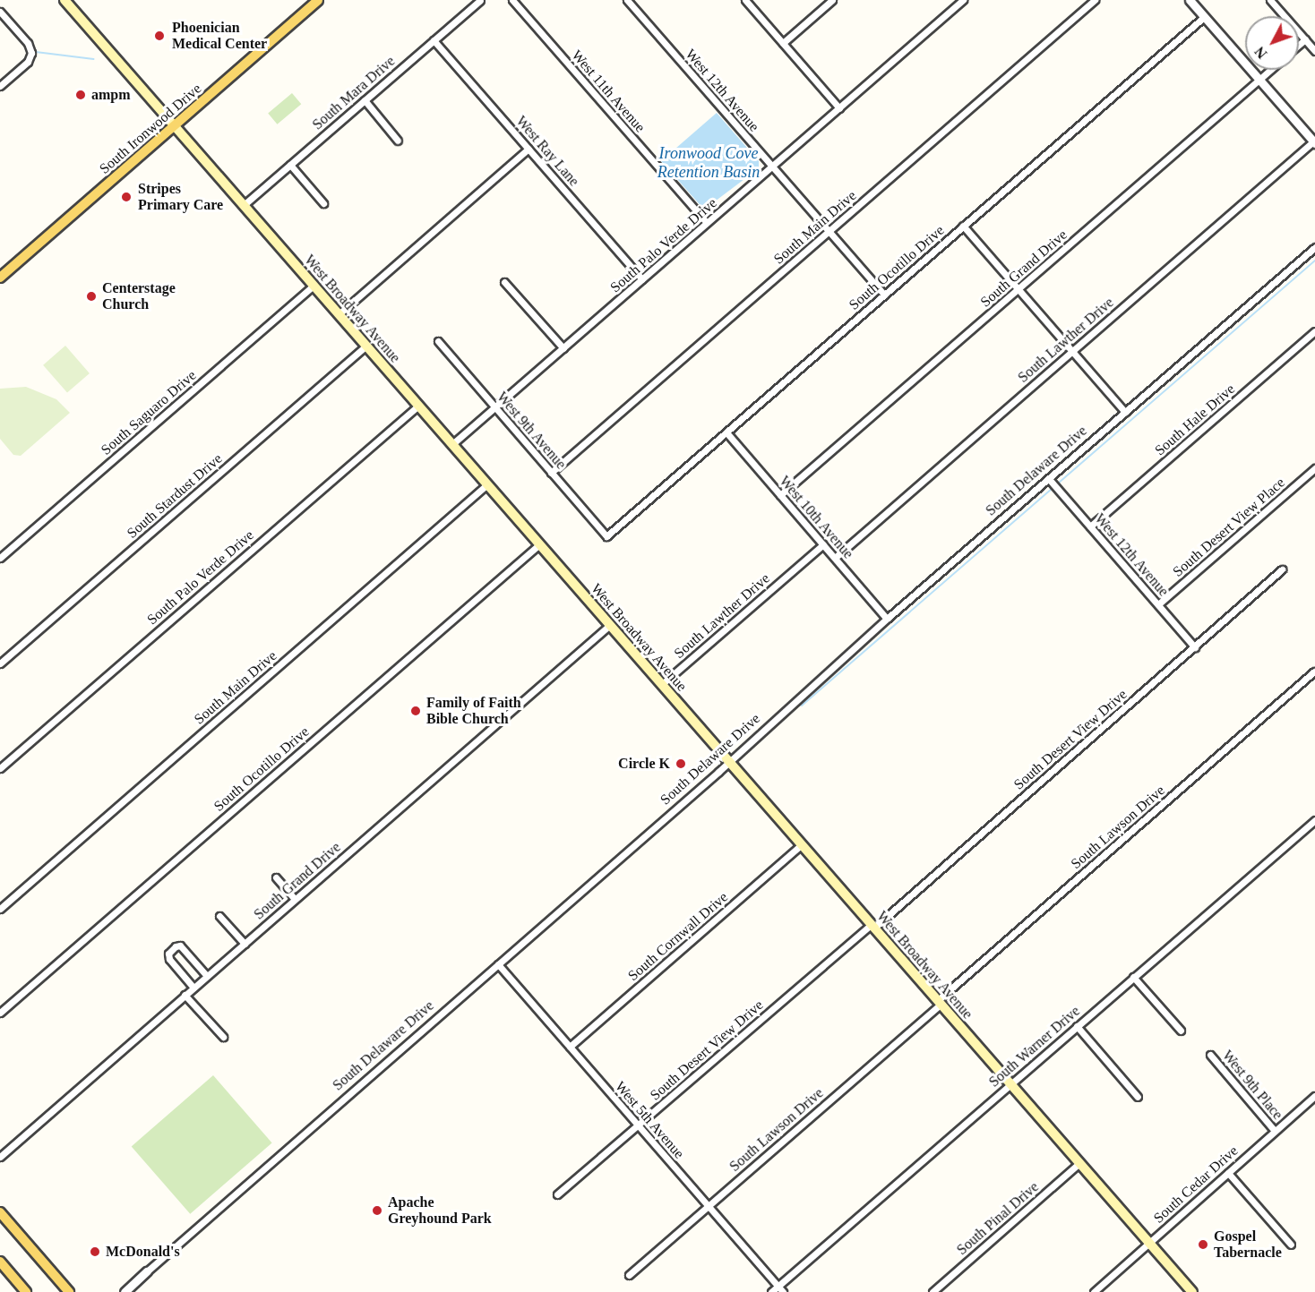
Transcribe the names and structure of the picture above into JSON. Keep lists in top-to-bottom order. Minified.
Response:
{"streets":{"main road":["South Ironwood Drive","West Broadway Avenue"],"street":["West 12th Avenue","West 11th Avenue","South Mara Drive","West Ray Lane","South Main Drive","South Palo Verde Drive","South Ocotillo Drive","South Grand Drive","South Lawther Drive","South Saguaro Drive","South Hale Drive","West 9th Avenue","South Delaware Drive","South Stardust Drive","West 10th Avenue","South Desert View Place","South Desert View Drive","South Lawson Drive","South Cornwall Drive","South Warner Drive","West 9th Place","West 5th Avenue","South Cedar Drive","South Pinal Drive"]},"crossings":[["West 12th Avenue","South Main Drive"],["West 12th Avenue","South Palo Verde Drive"],["West 12th Avenue","South Ocotillo Drive"],["West 12th Avenue","South Hale Drive"],["West 12th Avenue","South Delaware Drive"],["West 12th Avenue","South Desert View Place"],["West 12th Avenue","South Desert View Drive"],["West 11th Avenue","South Palo Verde Drive"],["South Mara Drive","West Ray Lane"],["South Mara Drive","West Broadway Avenue"],["South Ironwood Drive","West Broadway Avenue"],["West Ray Lane","South Palo Verde Drive"],["South Main Drive","West Broadway Avenue"],["South Main Drive","West 9th Avenue"],["South Palo Verde Drive","West Broadway Avenue"],["South Palo Verde Drive","West 9th Avenue"],["South Ocotillo Drive","West Broadway Avenue"],["South Ocotillo Drive","West 9th Avenue"],["South Ocotillo Drive","West 10th Avenue"],["South Grand Drive","West Broadway Avenue"],["South Grand Drive","West 10th Avenue"],["West Broadway Avenue","South Lawther Drive"],["West Broadway Avenue","South Saguaro Drive"],["West Broadway Avenue","South Delaware Drive"],["West Broadway Avenue","South Stardust Drive"],["West Broadway Avenue","South Desert View Drive"],["West Broadway Avenue","South Lawson Drive"],["West Broadway Avenue","South Cornwall Drive"],["West Broadway Avenue","South Warner Drive"],["West Broadway Avenue","South Cedar Drive"],["West Broadway Avenue","South Pinal Drive"],["South Lawther Drive","West 10th Avenue"],["South Delaware Drive","West 10th Avenue"],["South Delaware Drive","West 5th Avenue"],["South Desert View Drive","West 5th Avenue"],["South Lawson Drive","West 5th Avenue"],["South Cornwall Drive","West 5th Avenue"],["South Warner Drive","West 5th Avenue"],["West 9th Place","South Cedar Drive"]],"water":["Ironwood Cove Retention Basin"],"places":["Phoenician Medical Center","ampm","Stripes Primary Care","Centerstage Church","Family of Faith Bible Church","Circle K","Apache Greyhound Park","Gospel Tabernacle","McDonald's"],"north":"bottom left"}
